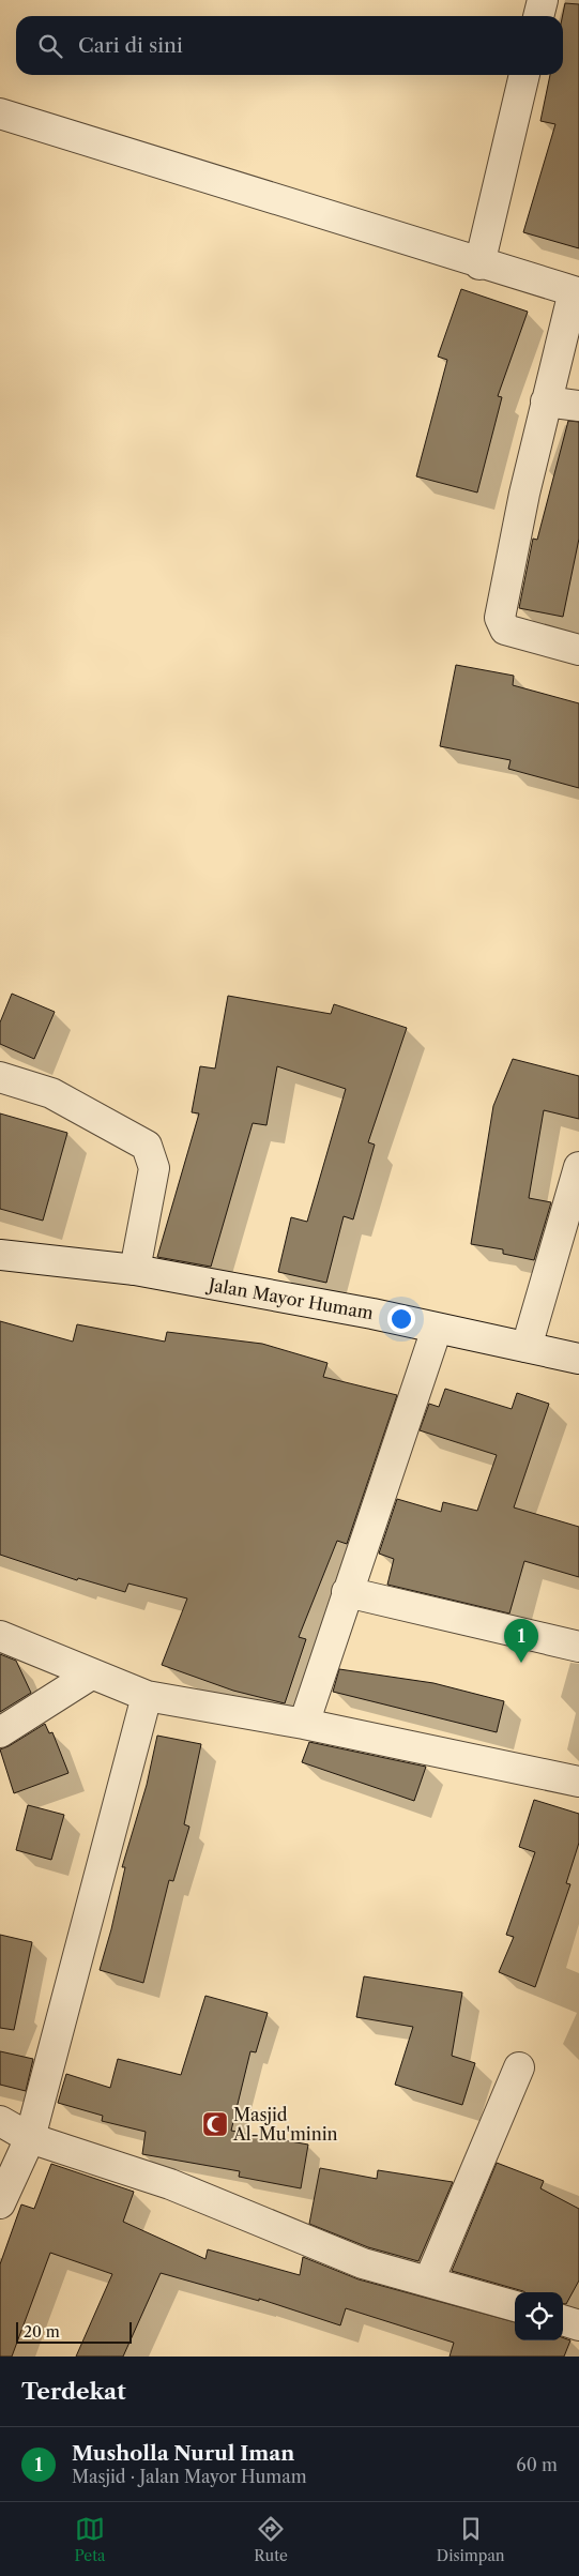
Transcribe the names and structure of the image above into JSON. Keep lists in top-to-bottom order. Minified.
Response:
{"streets":{"street":["Jalan Mayor Humam"]},"places":{"mosque":["Masjid Al-Mu'minin"]},"scale_bar":"20 m","page":{"search":"Cari di sini","pins":"1","scale":"20 m","heading":"Terdekat","list":[{"mark":"1","name":"Musholla Nurul Iman","note":"Masjid · Jalan Mayor Humam","value":"60 m"}],"nav":["Peta","Rute","Disimpan"]}}
